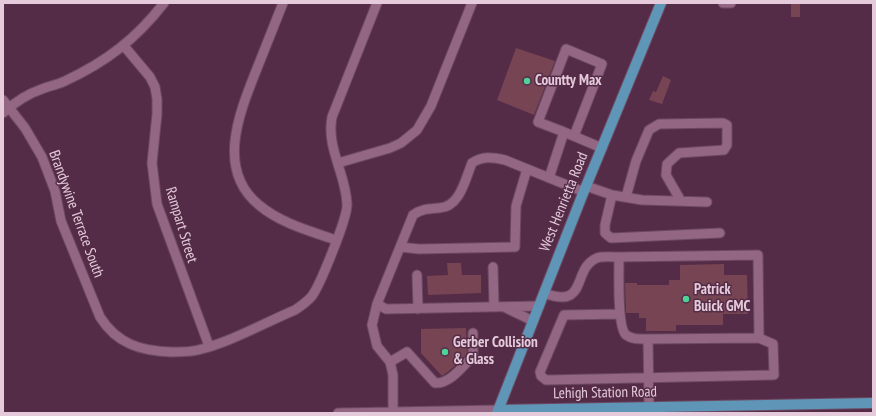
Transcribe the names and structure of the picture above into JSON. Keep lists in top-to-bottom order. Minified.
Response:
{"streets":{"main road":["West Henrietta Road","Lehigh Station Road"],"street":["Brandywine Terrace South","Rampart Street"]},"crossings":[["West Henrietta Road","Lehigh Station Road"],["Brandywine Terrace South","Rampart Street"]],"places":["Countty Max","Patrick Buick GMC","Gerber Collision & Glass"]}
